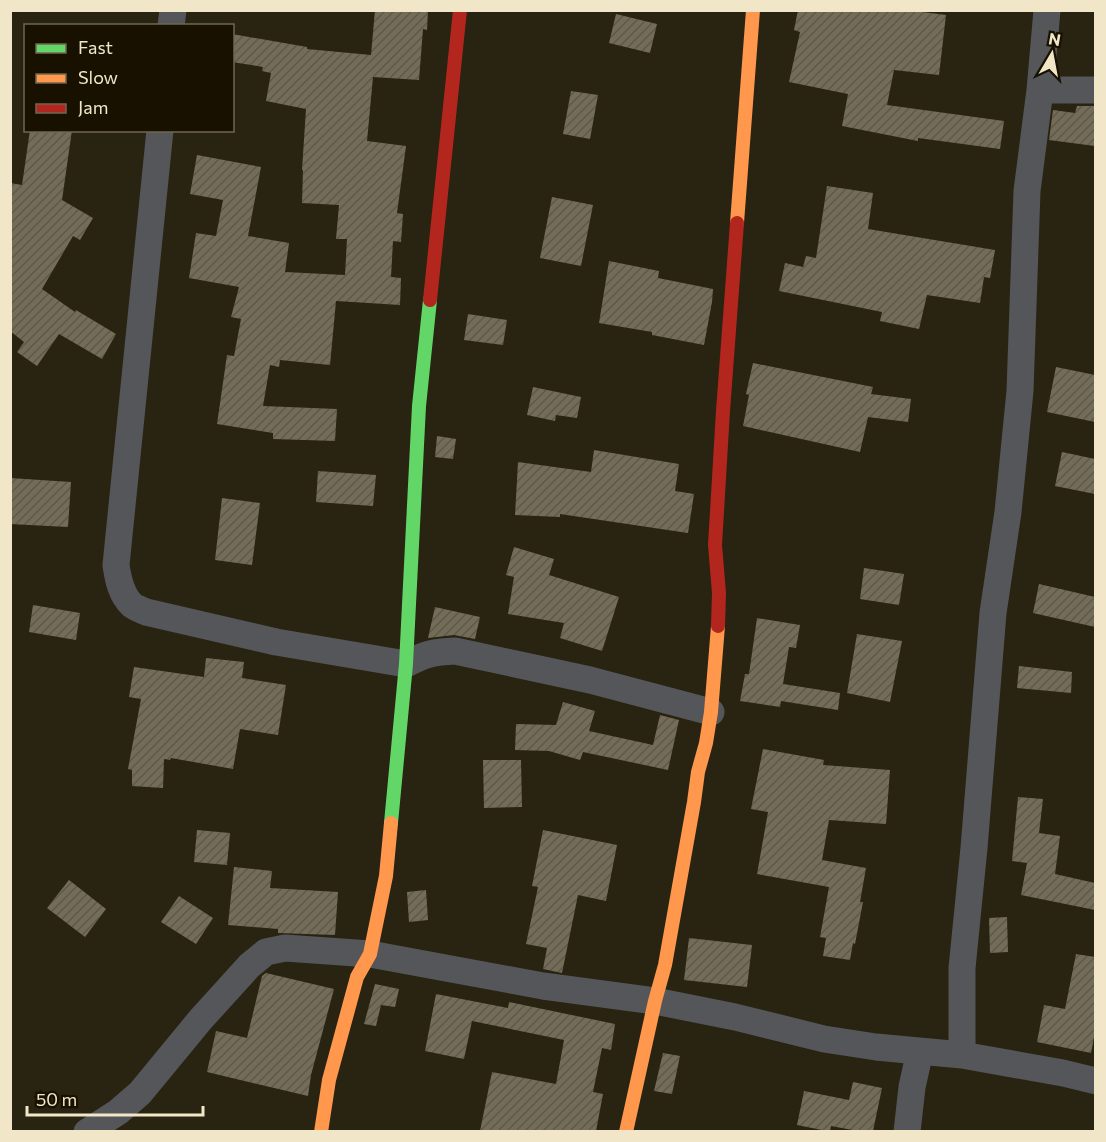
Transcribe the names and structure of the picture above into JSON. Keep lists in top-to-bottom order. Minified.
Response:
{"legend":["Fast","Slow","Jam"],"scale_bar":"50 m","north":"top"}
